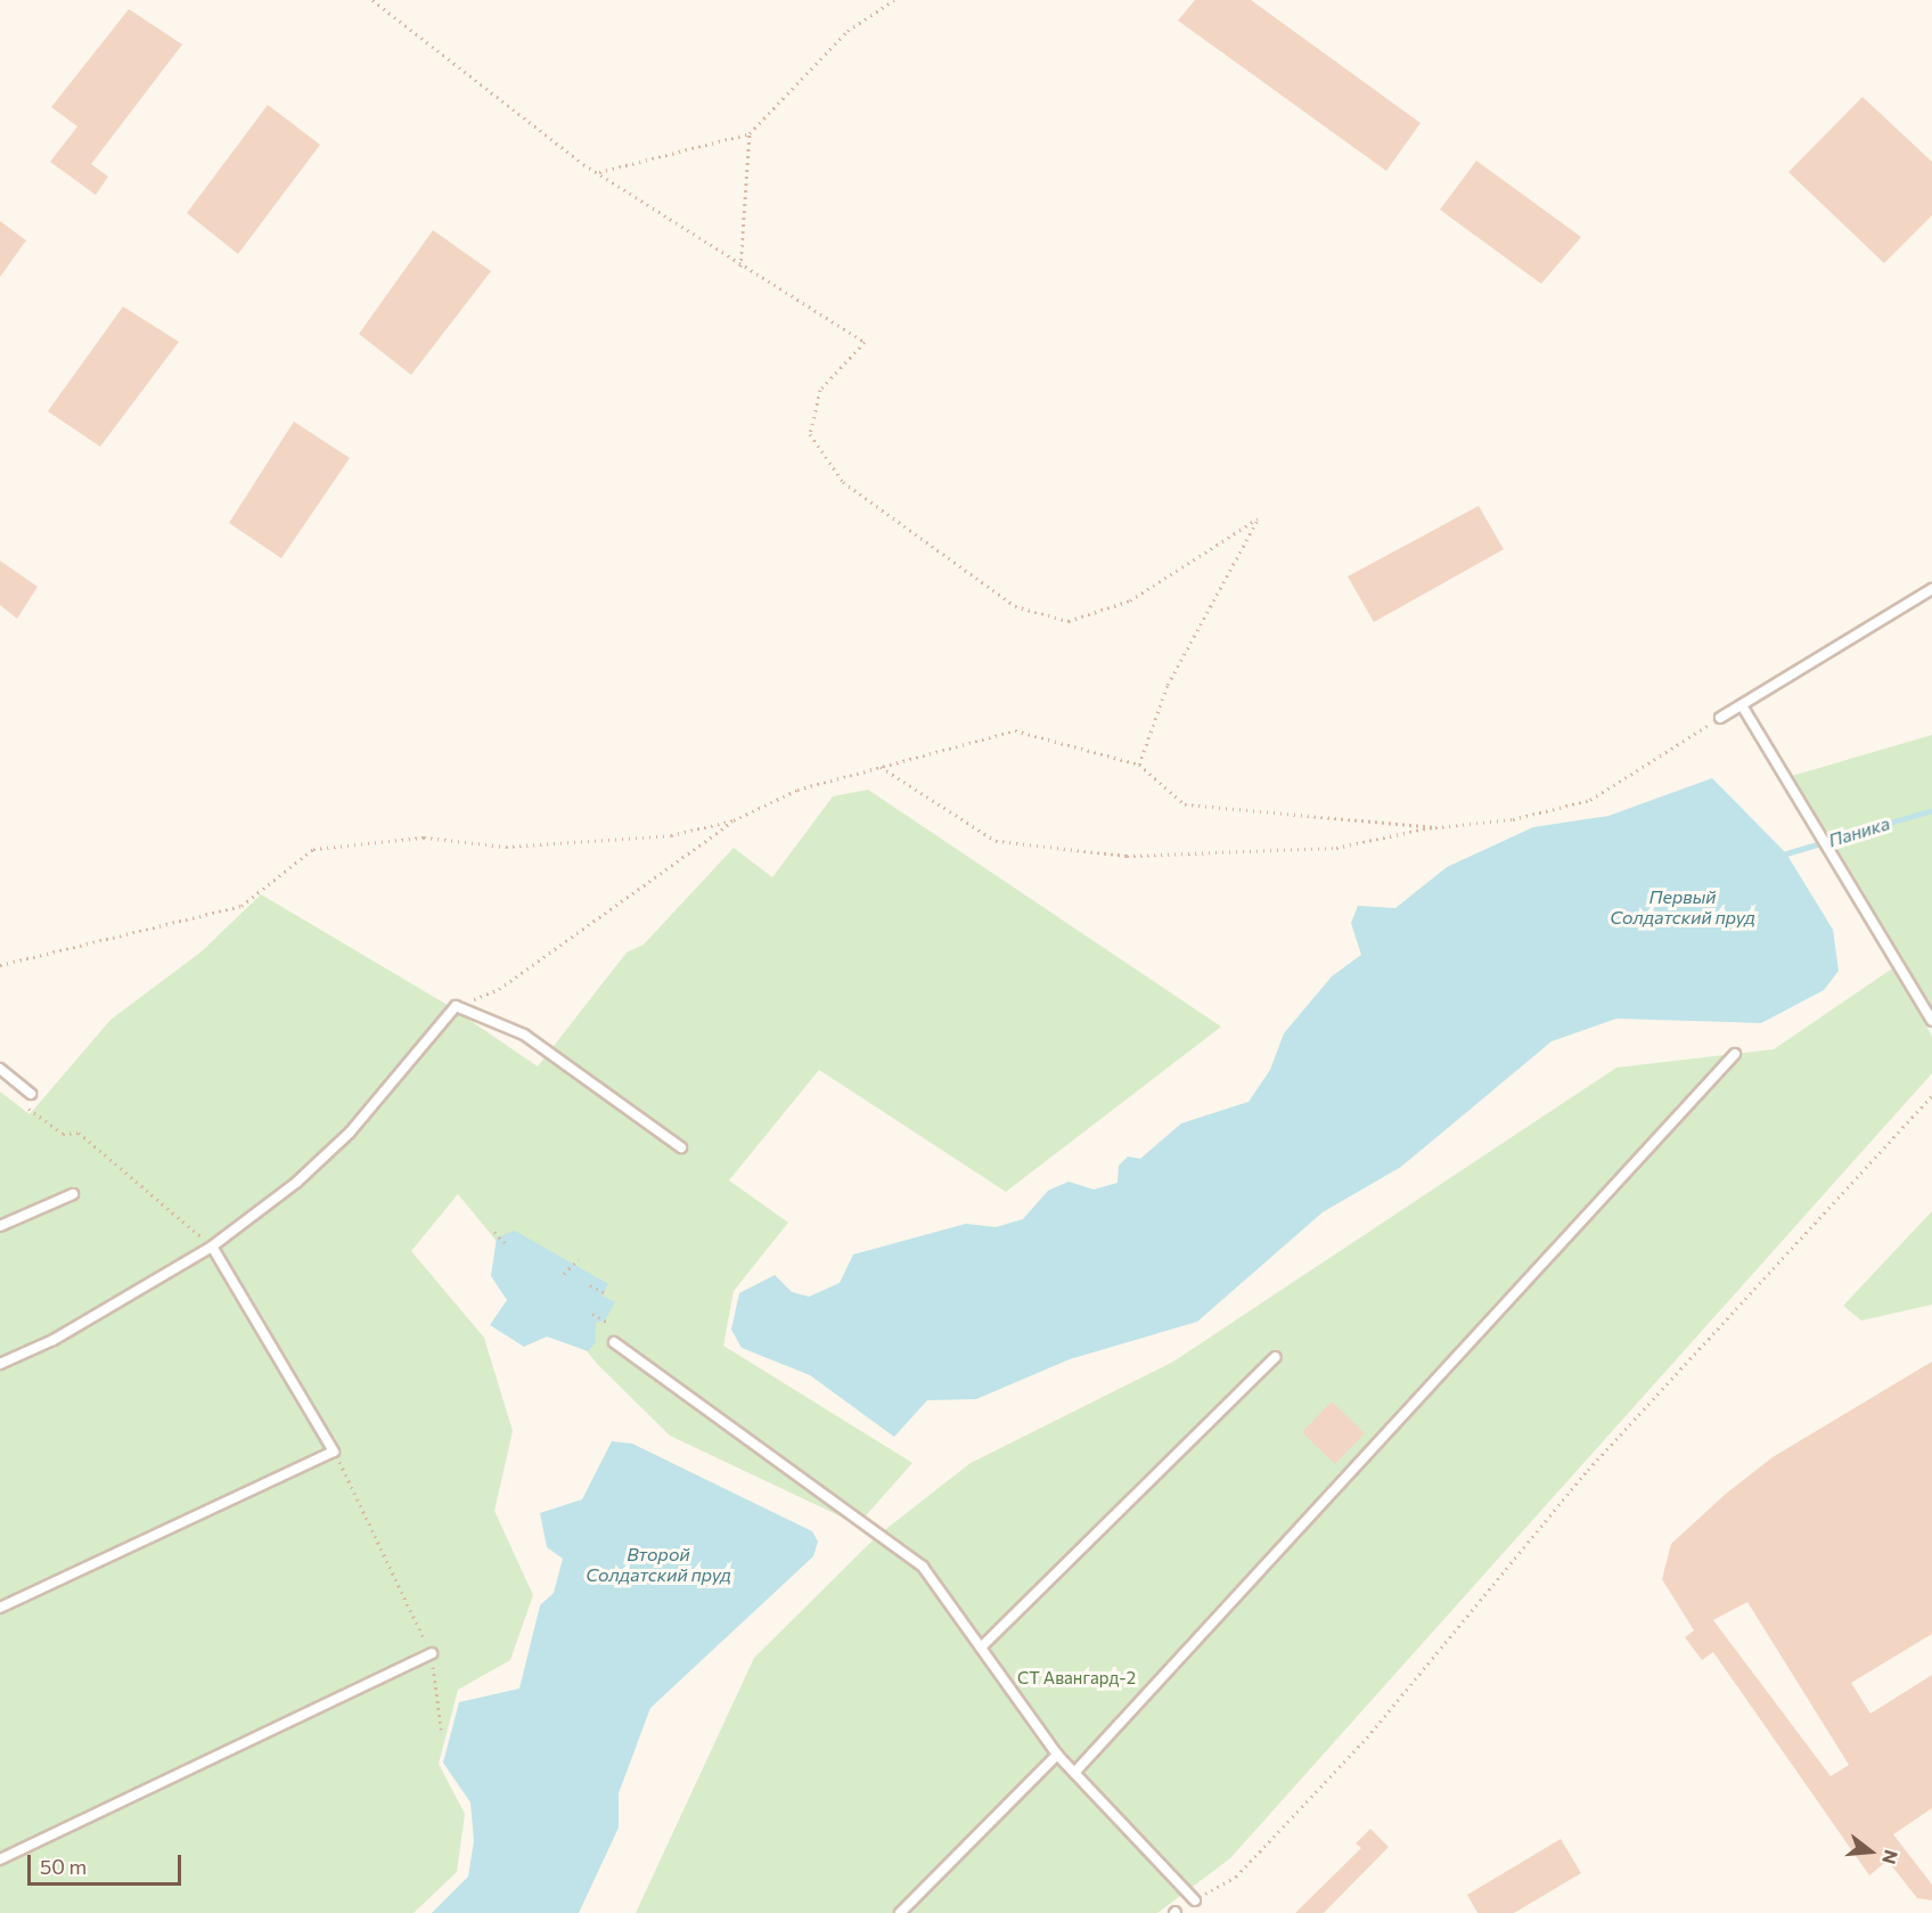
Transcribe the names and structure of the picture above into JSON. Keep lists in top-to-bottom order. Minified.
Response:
{"water":["Паника","Первый Солдатский пруд","Второй Солдатский пруд"],"parks":["СТ Авангард-2"],"scale_bar":"50 m","north":"right"}
